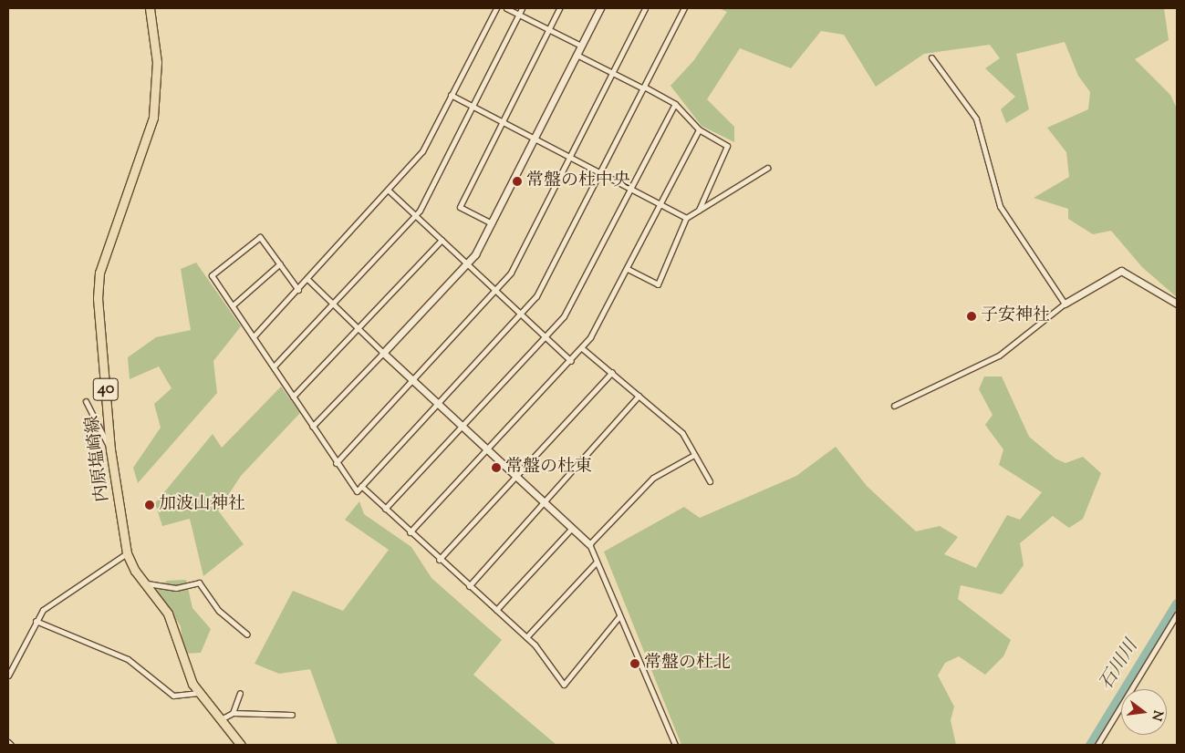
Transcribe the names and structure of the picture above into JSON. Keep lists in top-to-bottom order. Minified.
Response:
{"streets":{"main road":["40","内原塩崎線"]},"water":["石川川"],"places":["常盤の杜中央","子安神社","常盤の杜東","加波山神社","常盤の杜北"],"north":"right"}
